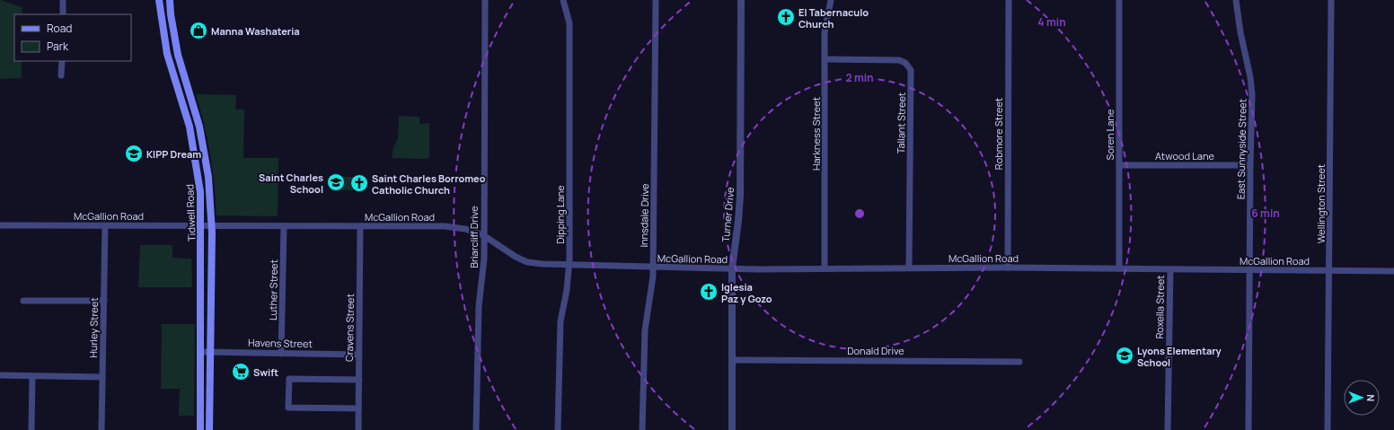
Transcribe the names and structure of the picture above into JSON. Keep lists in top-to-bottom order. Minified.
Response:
{"streets":{"main road":["Tidwell Road"],"street":["Tallant Street","Harkness Street","Robmore Street","Soren Lane","East Sunnyside Street","Atwood Lane","Wellington Street","Dipping Lane","Turner Drive","McGallion Road","Innsdale Drive","Briarcliff Drive","Luther Street","Roxella Street","Hurley Street","Cravens Street","Havens Street","Donald Drive"]},"crossings":[["Tallant Street","Harkness Street"],["Tallant Street","McGallion Road"],["Harkness Street","McGallion Road"],["Robmore Street","McGallion Road"],["Soren Lane","Atwood Lane"],["Soren Lane","McGallion Road"],["East Sunnyside Street","Atwood Lane"],["East Sunnyside Street","McGallion Road"],["Wellington Street","McGallion Road"],["Tidwell Road","McGallion Road"],["Tidwell Road","Havens Street"],["Dipping Lane","McGallion Road"],["Turner Drive","McGallion Road"],["Turner Drive","Donald Drive"],["McGallion Road","Innsdale Drive"],["McGallion Road","Briarcliff Drive"],["McGallion Road","Luther Street"],["McGallion Road","Roxella Street"],["McGallion Road","Hurley Street"],["McGallion Road","Cravens Street"],["Luther Street","Havens Street"],["Cravens Street","Havens Street"]],"places":{"church":["El Tabernaculo Church","Saint Charles Borromeo Catholic Church","Iglesia Paz y Gozo"],"shop":["Manna Washateria"],"school or university":["KIPP Dream","Saint Charles School","Lyons Elementary School"],"supermarket":["Swift"]},"legend":["Road","Park"],"north":"right","rings":["4 min","2 min","6 min"]}
